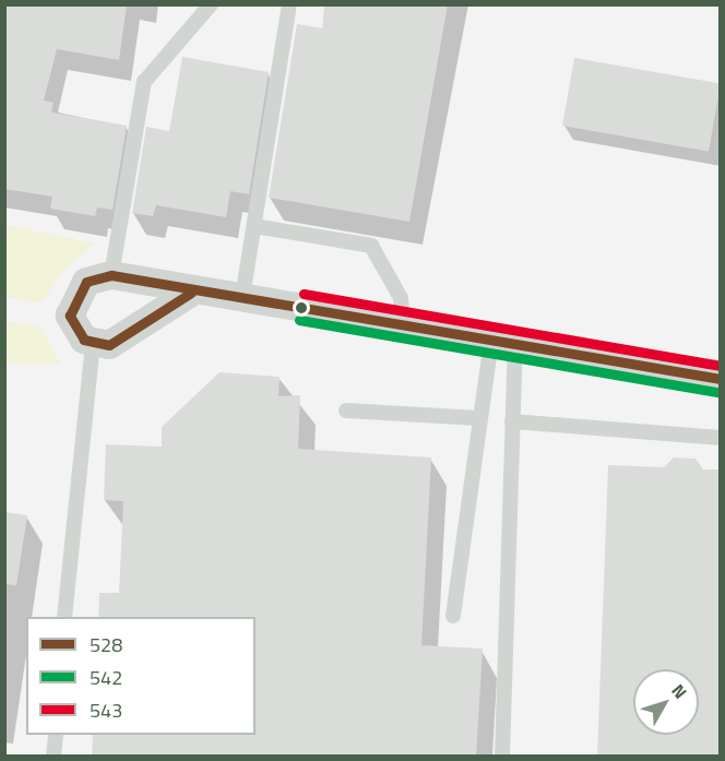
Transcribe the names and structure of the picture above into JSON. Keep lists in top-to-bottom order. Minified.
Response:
{"lines":["transit line 528","transit line 543","transit line 542"],"legend":["528","542","543"],"north":"top right"}
